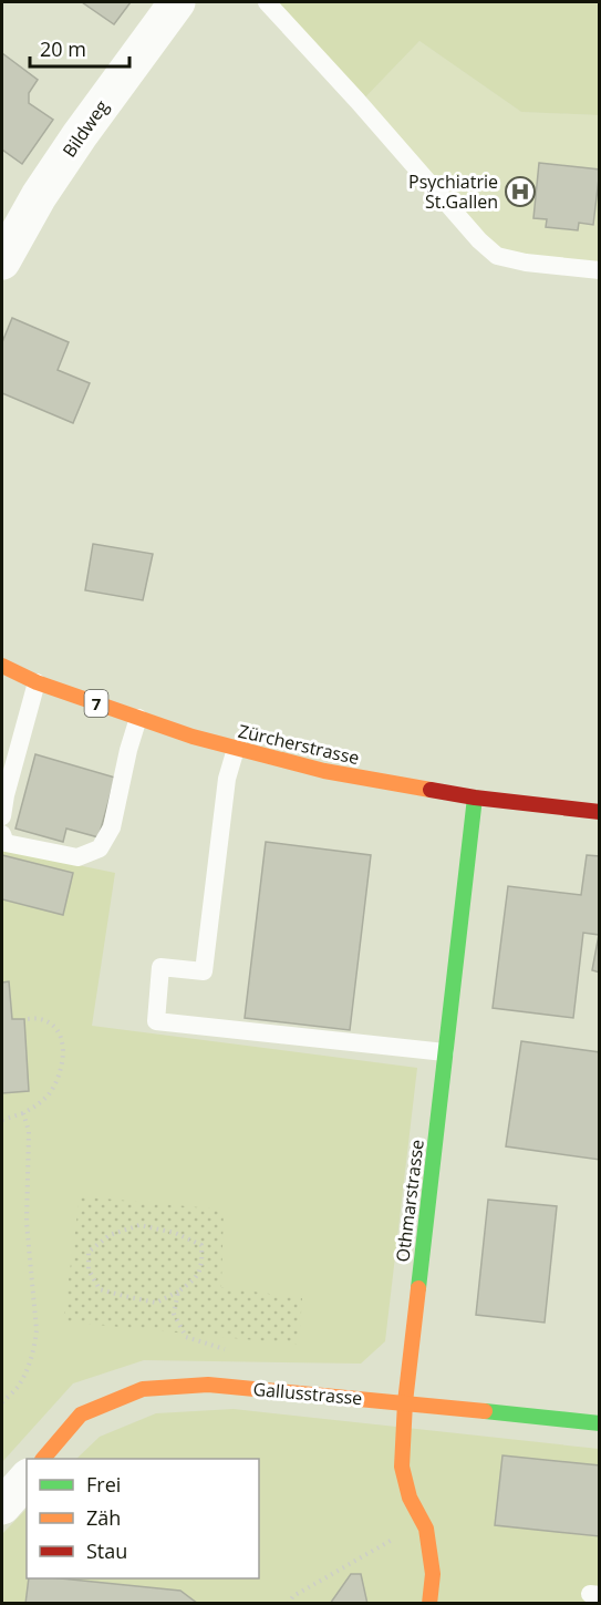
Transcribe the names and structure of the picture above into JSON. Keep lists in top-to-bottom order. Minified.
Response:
{"streets":{"street":["Bildweg","7","Zürcherstrasse","Othmarstrasse","Gallusstrasse"]},"crossings":[["Zürcherstrasse","Othmarstrasse"],["Othmarstrasse","Gallusstrasse"]],"places":{"hospital":["Psychiatrie St.Gallen"]},"legend":["Frei","Zäh","Stau"],"scale_bar":"20 m"}
